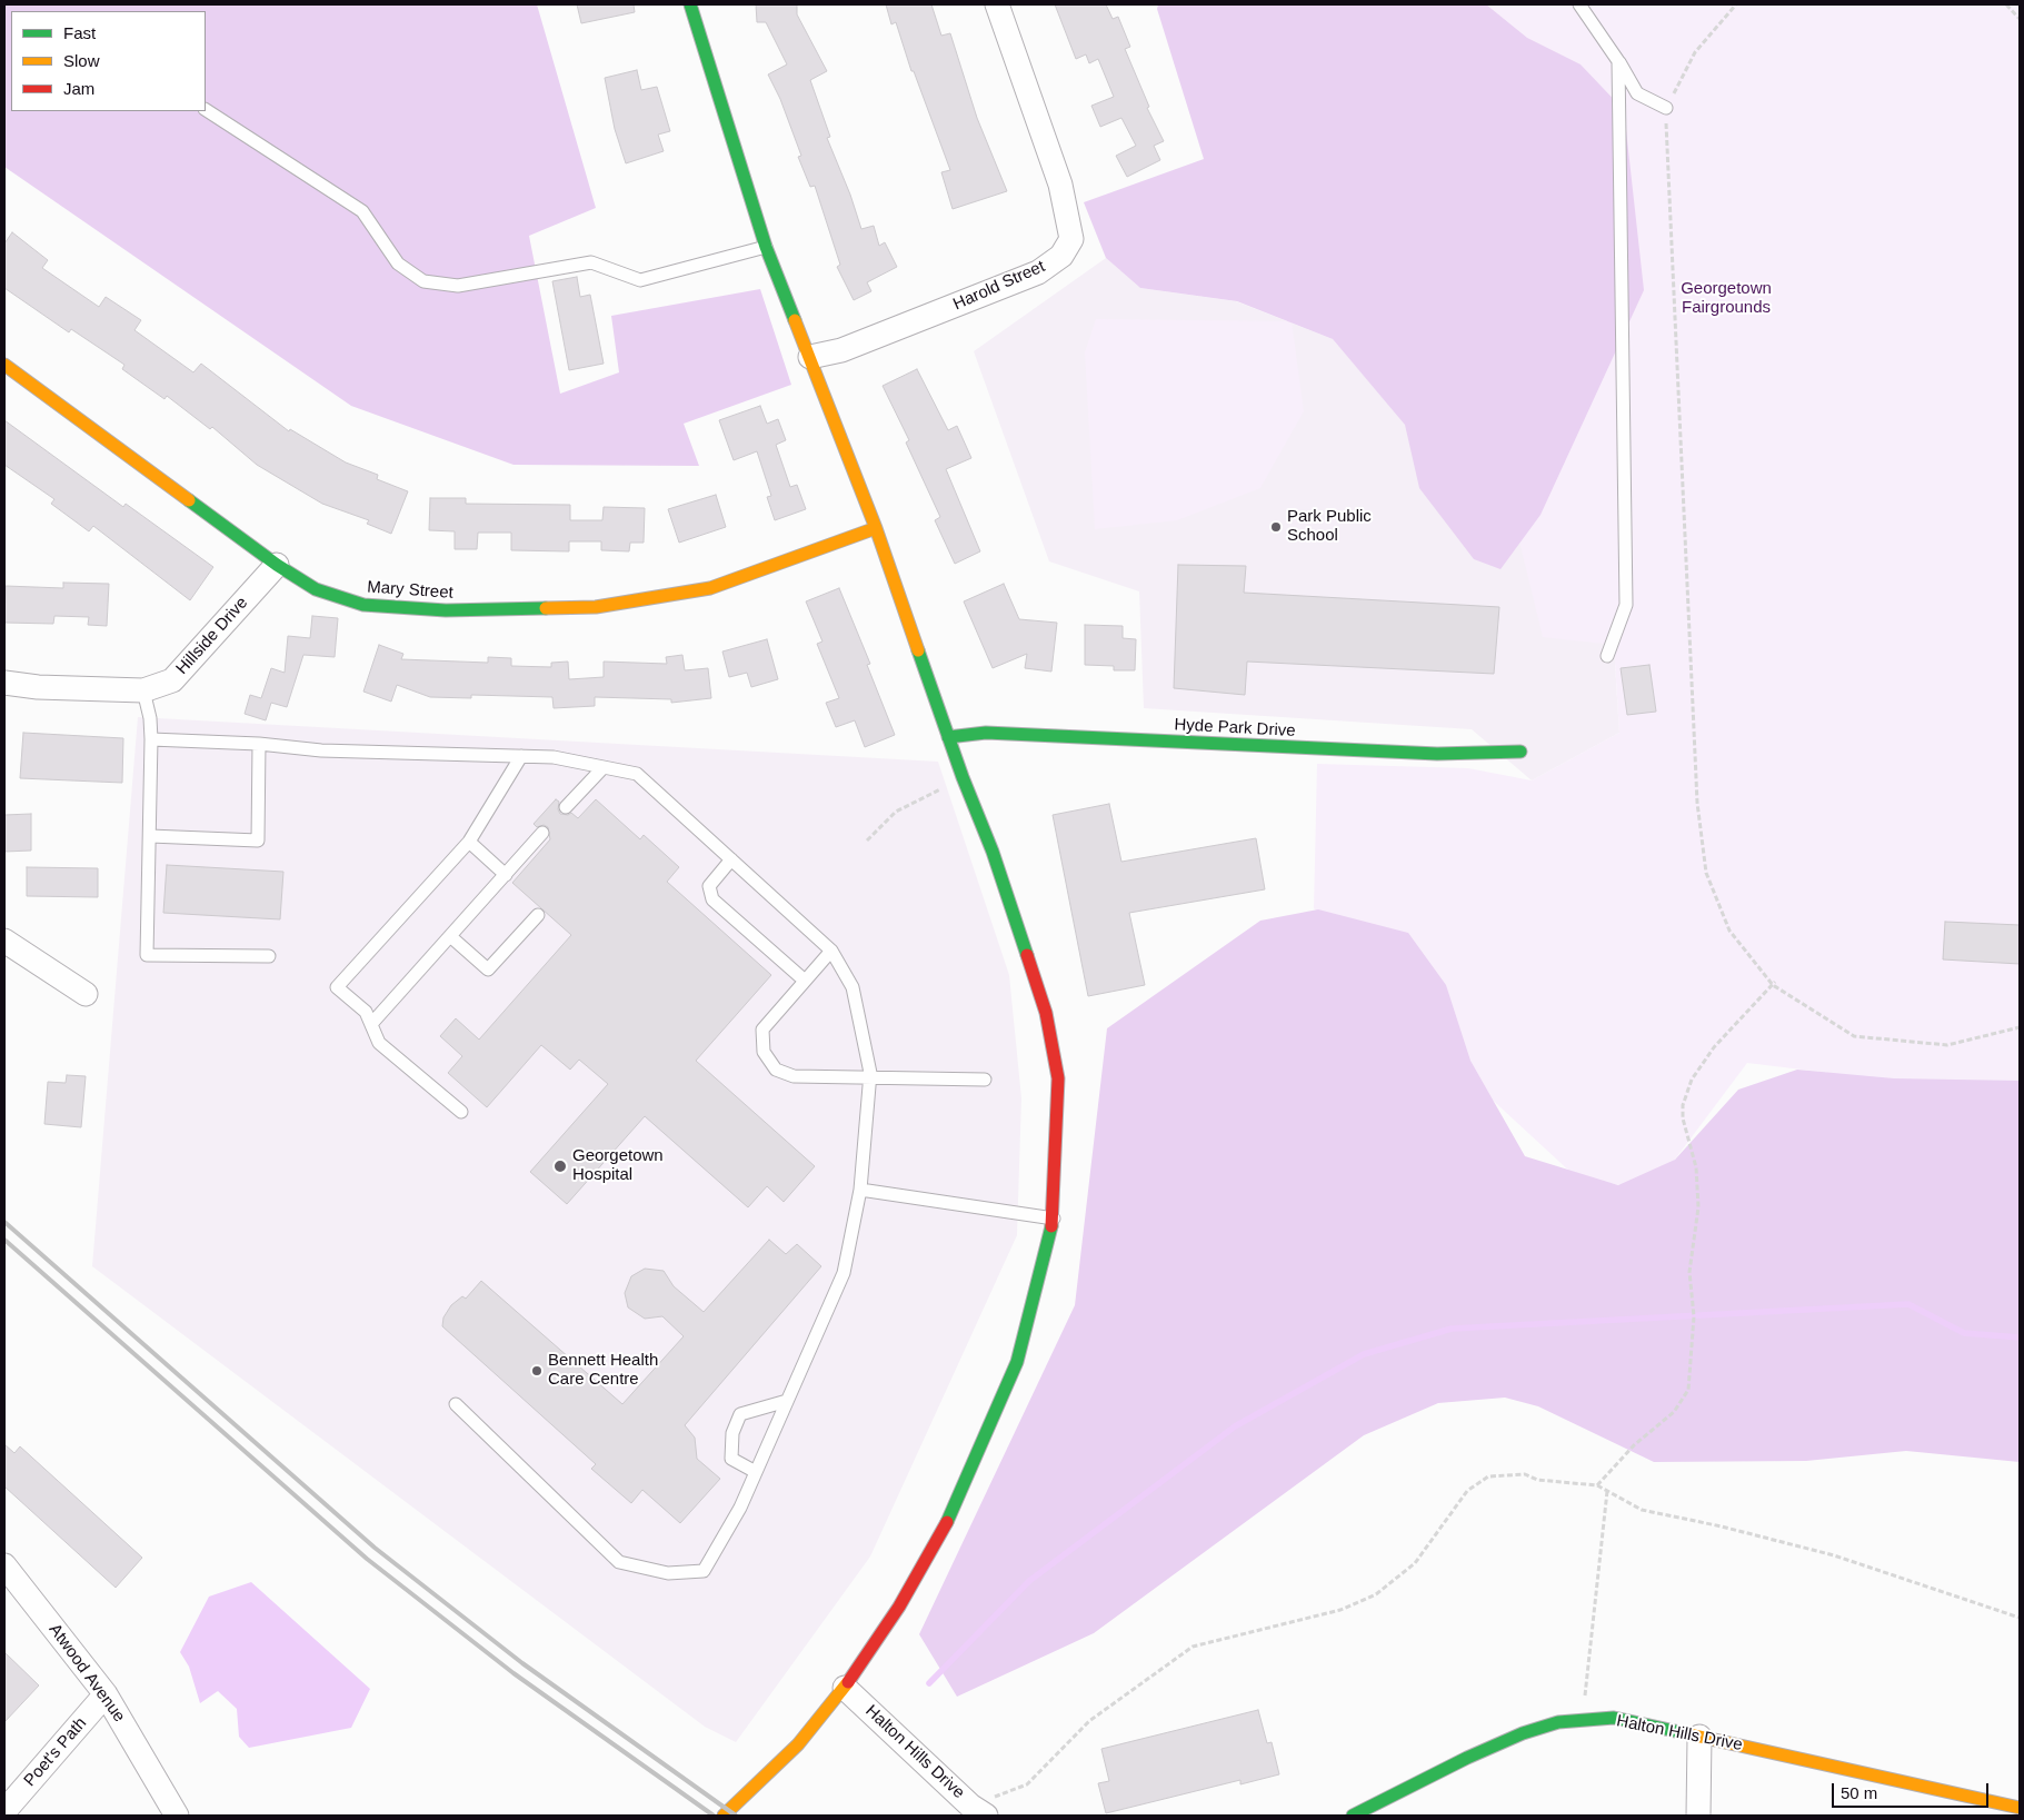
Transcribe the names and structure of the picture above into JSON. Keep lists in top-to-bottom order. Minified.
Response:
{"streets":{"street":["Harold Street","Mary Street","Hillside Drive","Hyde Park Drive","Atwood Avenue","Halton Hills Drive","Poet's Path"]},"crossings":[["Mary Street","Hillside Drive"],["Atwood Avenue","Poet's Path"]],"parks":["Georgetown Fairgrounds"],"places":["Park Public School","Georgetown Hospital","Bennett Health Care Centre"],"legend":["Fast","Slow","Jam"],"scale_bar":"50 m"}
